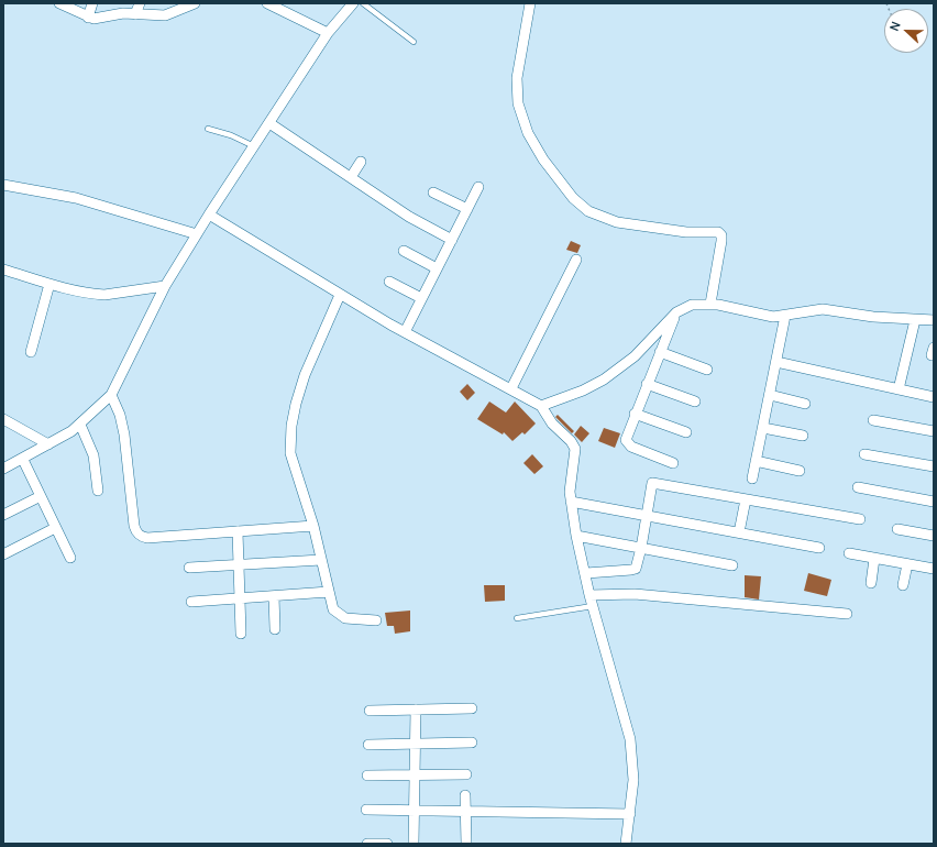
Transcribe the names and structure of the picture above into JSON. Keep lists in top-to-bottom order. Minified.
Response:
{"north":"left"}
